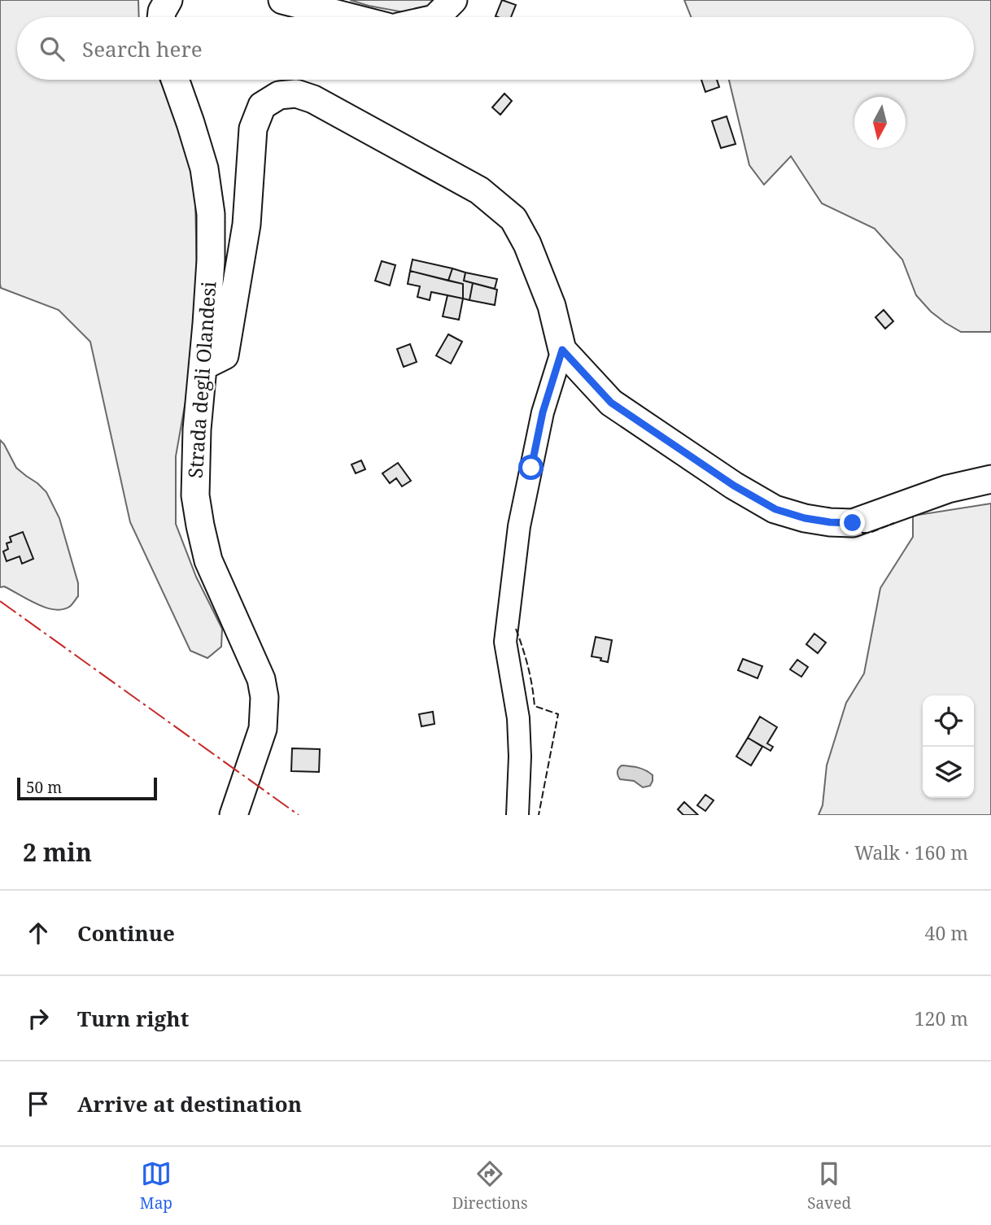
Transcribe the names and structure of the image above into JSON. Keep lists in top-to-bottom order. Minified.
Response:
{"streets":{"main road":["Strada degli Olandesi"]},"scale_bar":"50 m","north":"bottom","page":{"search":"Search here","scale":"50 m","heading":["2 min","Walk · 160 m"],"list":[["Continue","40 m"],["Turn right","120 m"],"Arrive at destination"],"nav":["Map","Directions","Saved"]}}
